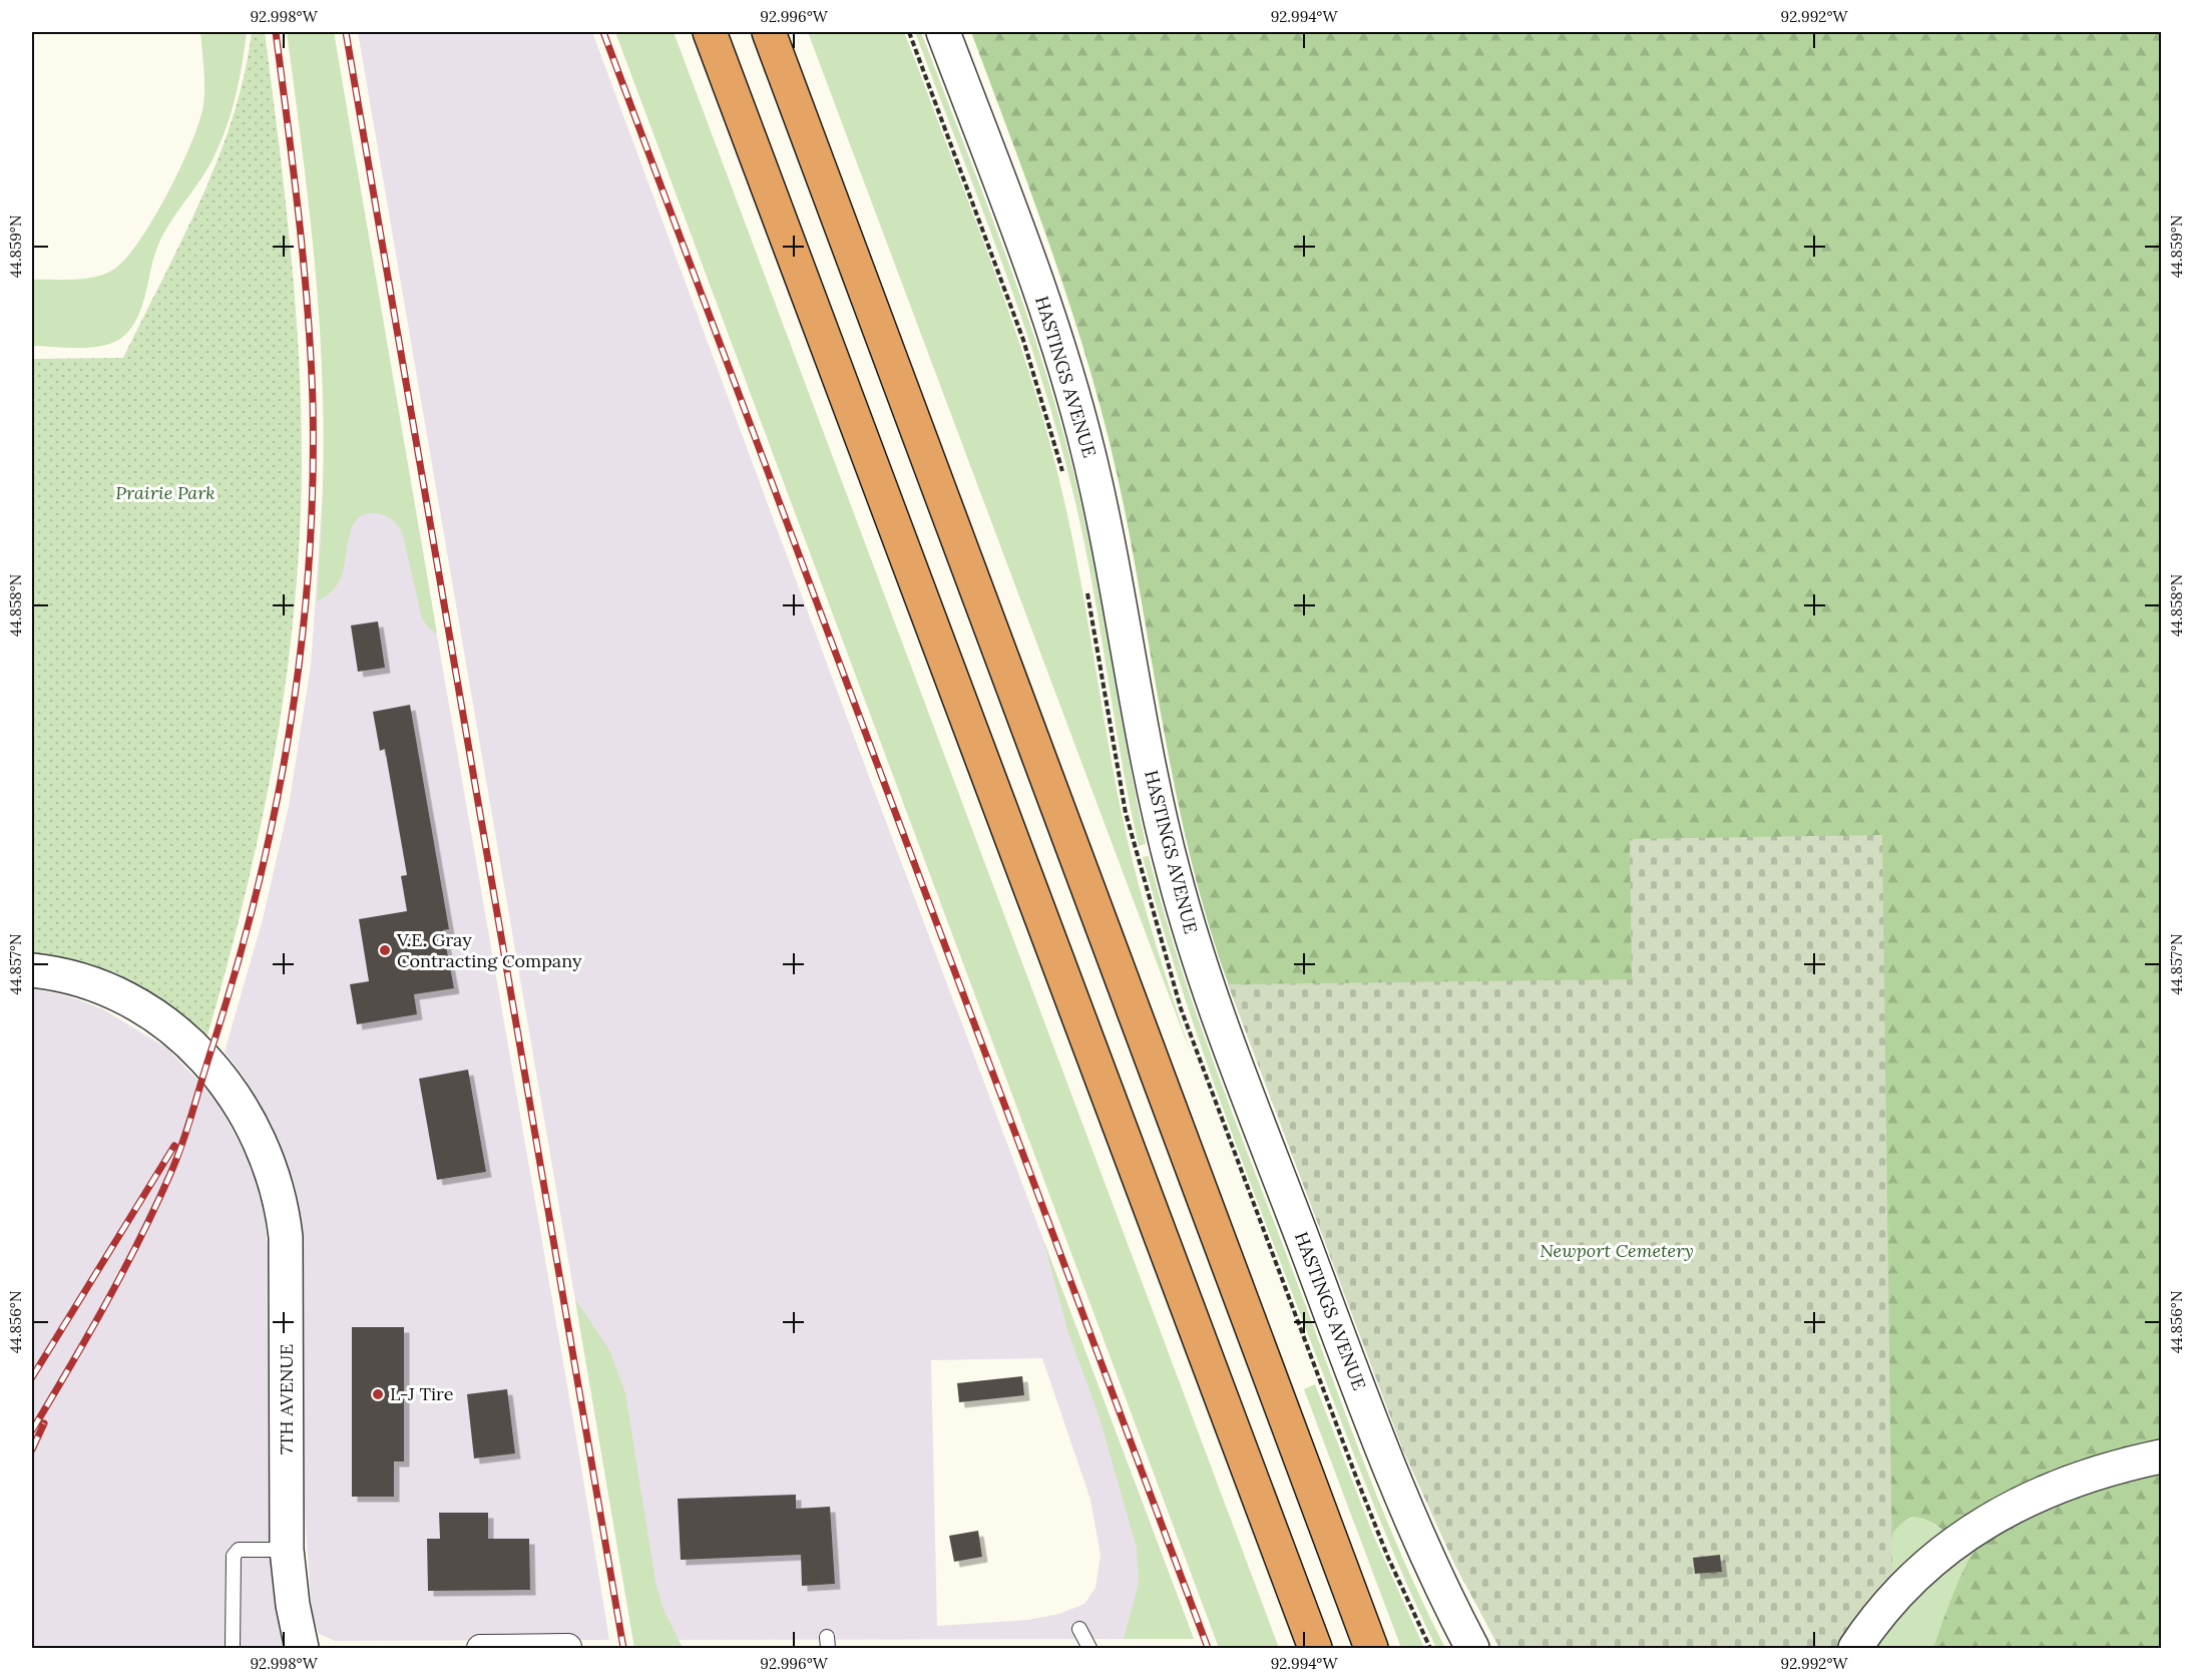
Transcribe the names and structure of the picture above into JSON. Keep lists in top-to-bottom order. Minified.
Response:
{"streets":{"street":["HASTINGS AVENUE","7TH AVENUE"]},"parks":["Prairie Park","Newport Cemetery"],"places":["V.E. Gray Contracting Company","L-J Tire"],"coordinates":["92.998°W","92.996°W","92.994°W","92.992°W","44.859°N","44.858°N","44.857°N","44.856°N"]}
